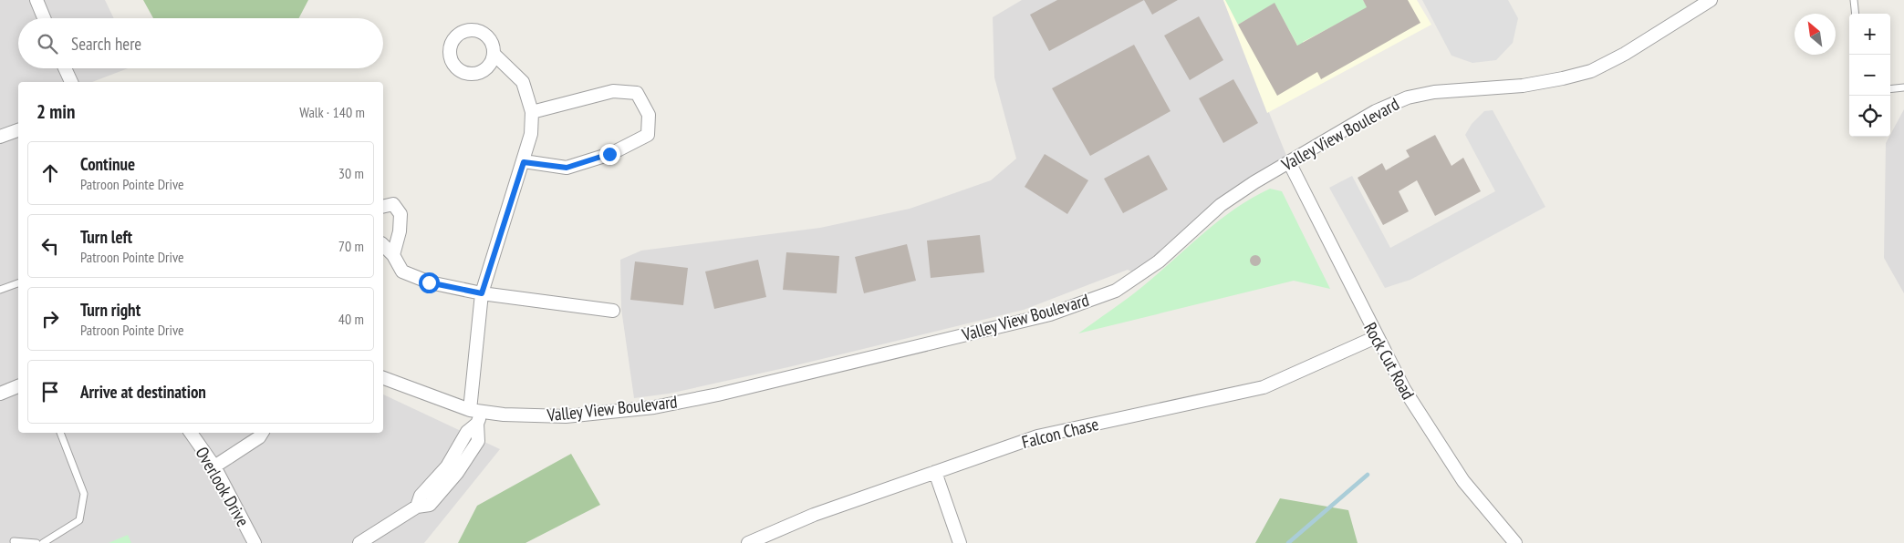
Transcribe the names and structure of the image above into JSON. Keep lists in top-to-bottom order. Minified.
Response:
{"streets":{"street":["Valley View Boulevard","Rock Cut Road","Falcon Chase","Overlook Drive"]},"crossings":[["Valley View Boulevard","Rock Cut Road"],["Rock Cut Road","Falcon Chase"]],"north":"top left","page":{"map_buttons":["+","−"],"search":"Search here","heading":["2 min","Walk · 140 m"],"list":[["Continue","Patroon Pointe Drive","30 m"],["Turn left","Patroon Pointe Drive","70 m"],["Turn right","Patroon Pointe Drive","40 m"],"Arrive at destination"]}}
